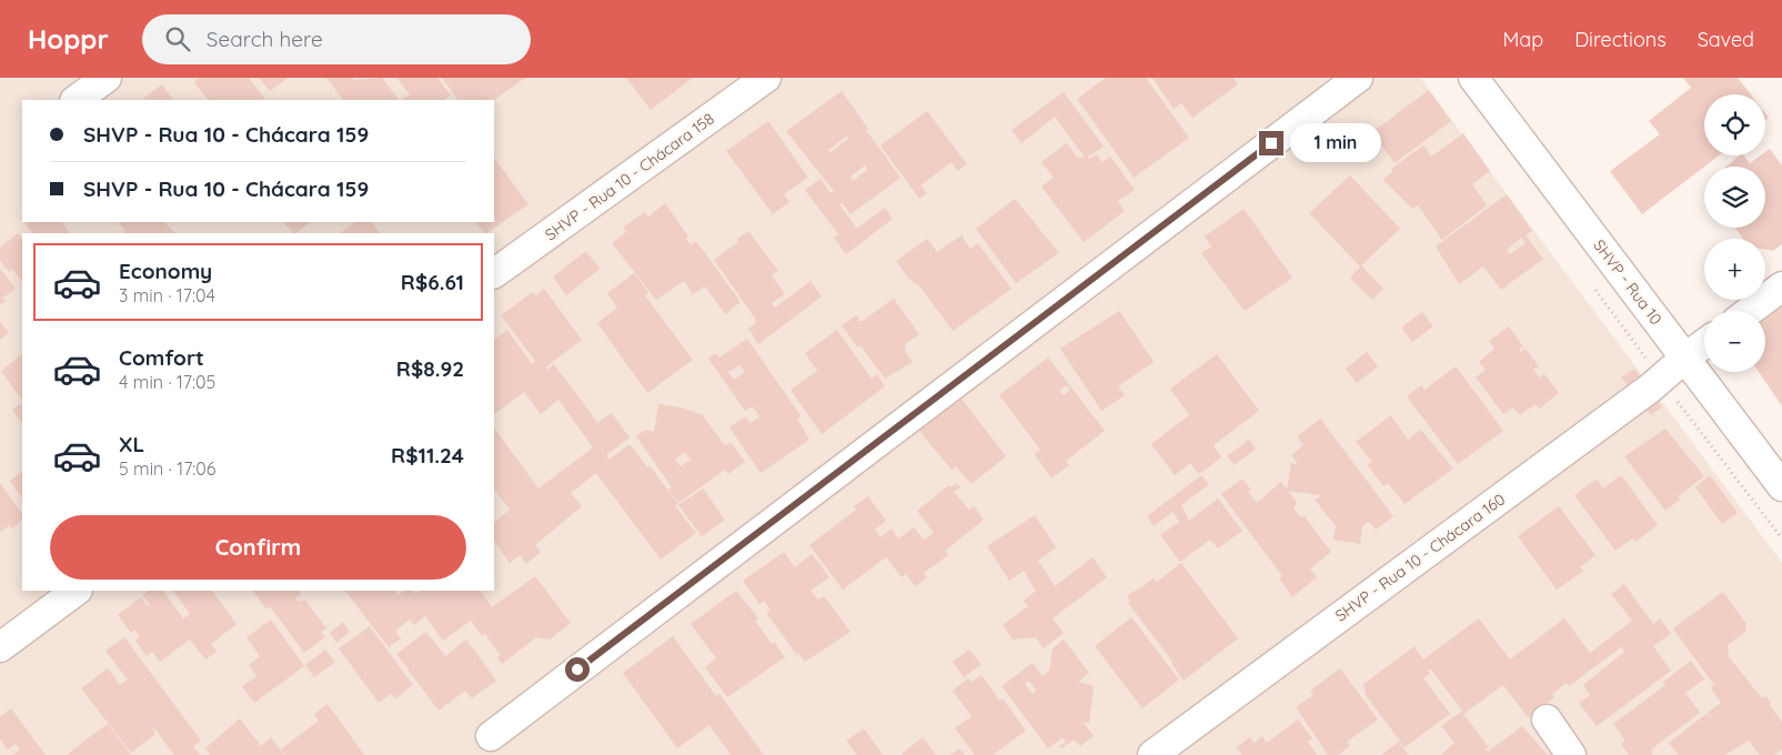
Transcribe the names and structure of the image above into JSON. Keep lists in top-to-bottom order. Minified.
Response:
{"streets":{"street":["SHVP - Rua 10 - Chácara 158","SHVP - Rua 10","SHVP - Rua 10 - Chácara 160"]},"crossings":[["SHVP - Rua 10","SHVP - Rua 10 - Chácara 160"]],"page":{"header":"Hoppr","search":"Search here","nav":["Map","Directions","Saved"],"map_buttons":["+","−"],"banner":["SHVP - Rua 10 - Chácara 159","SHVP - Rua 10 - Chácara 159"],"bubble":"1 min","list":[{"name":"Economy","note":"3 min · 17:04","value":"R$6.61"},{"name":"Comfort","note":"4 min · 17:05","value":"R$8.92"},{"name":"XL","note":"5 min · 17:06","value":"R$11.24"}],"buttons":"Confirm"}}
